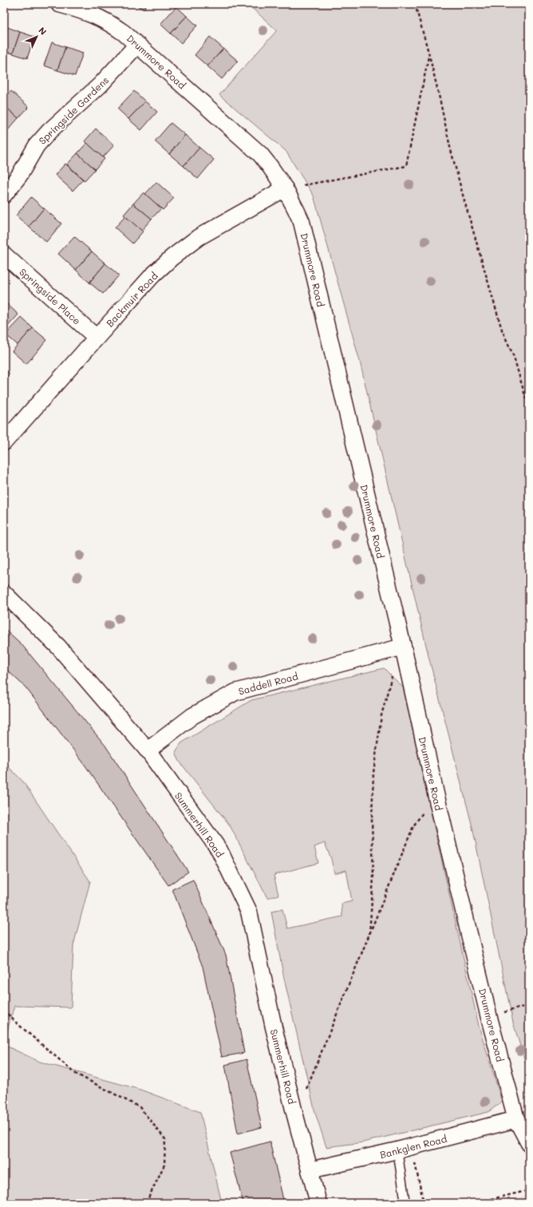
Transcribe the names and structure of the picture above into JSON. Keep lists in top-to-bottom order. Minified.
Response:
{"streets":{"street":["Drummore Road","Springside Gardens","Springside Place","Backmuir Road","Saddell Road","Summerhill Road","Bankglen Road"]},"crossings":[["Drummore Road","Springside Gardens"],["Drummore Road","Backmuir Road"],["Drummore Road","Saddell Road"],["Drummore Road","Bankglen Road"],["Springside Place","Backmuir Road"],["Saddell Road","Summerhill Road"],["Summerhill Road","Bankglen Road"]],"north":"top right"}
